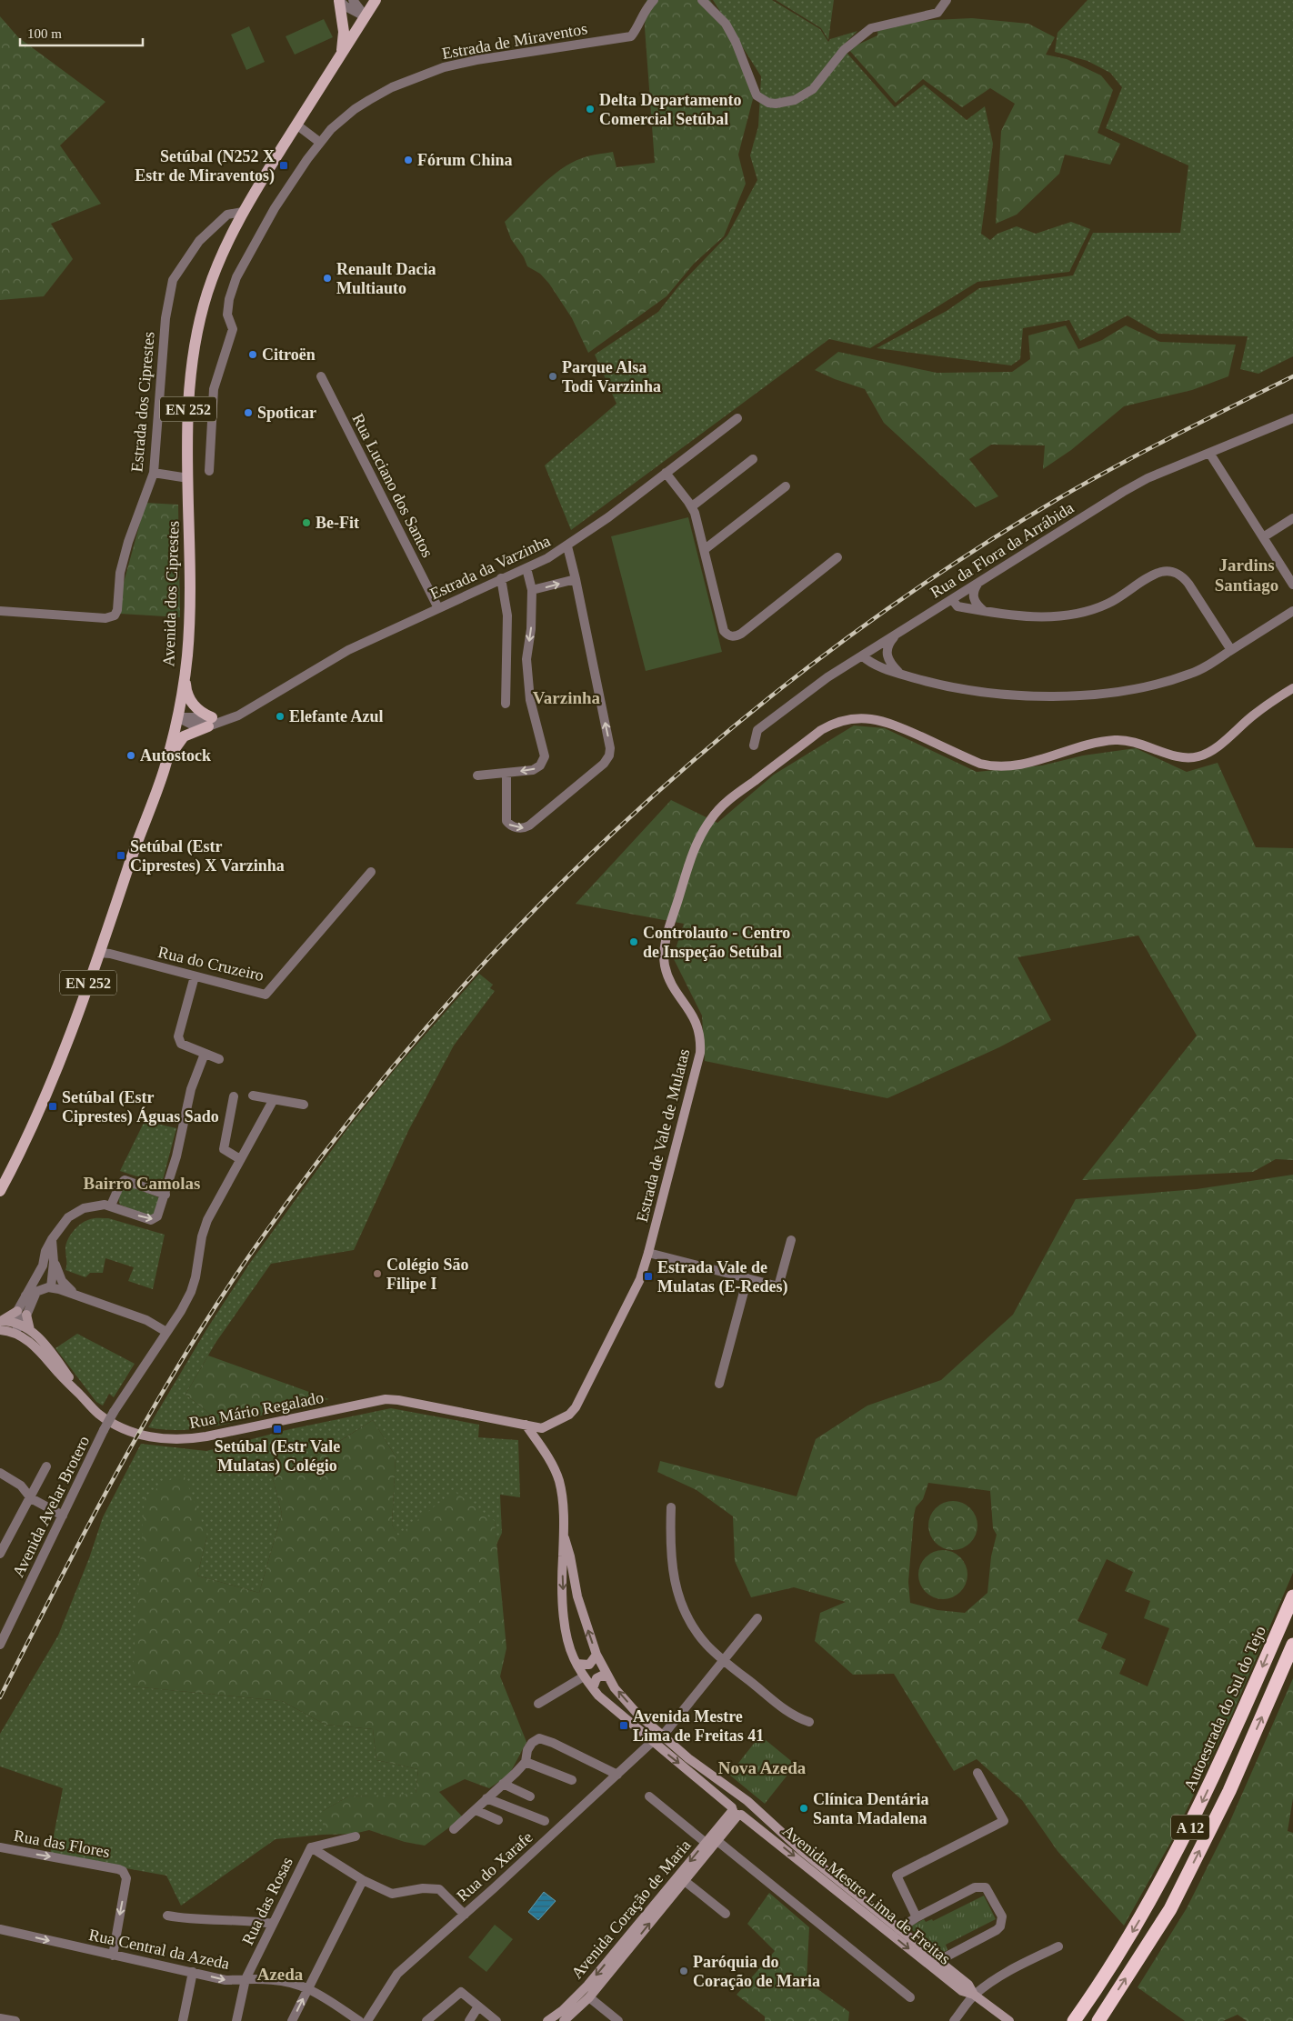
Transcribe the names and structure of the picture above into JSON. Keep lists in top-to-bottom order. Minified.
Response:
{"streets":{"highway":["Autoestrada do Sul do Tejo","A 12"],"main road":["EN 252","Avenida dos Ciprestes","Estrada de Vale de Mulatas","Rua Mário Regalado","Avenida Mestre Lima de Freitas","Avenida Coração de Maria"],"street":["Estrada de Miraventos","Estrada dos Ciprestes","Rua Luciano dos Santos","Rua da Flora da Arrábida","Estrada da Varzinha","Rua do Cruzeiro","Avenida Avelar Brotero","Rua das Flores","Rua do Xarafe","Rua das Rosas","Rua Central da Azeda"]},"crossings":[["Estrada dos Ciprestes","Avenida dos Ciprestes"],["EN 252","Avenida dos Ciprestes"],["Rua Luciano dos Santos","Estrada da Varzinha"],["Avenida dos Ciprestes","Rua do Cruzeiro"],["Estrada de Vale de Mulatas","Rua Mário Regalado"],["Estrada de Vale de Mulatas","Avenida Mestre Lima de Freitas"],["Rua das Flores","Rua Central da Azeda"],["Rua do Xarafe","Avenida Mestre Lima de Freitas"],["Avenida Mestre Lima de Freitas","Avenida Coração de Maria"],["Rua das Rosas","Rua Central da Azeda"]],"one_way":["Rua Central da Azeda"],"districts":["Jardins Santiago","Varzinha","Bairro Camolas","Nova Azeda","Azeda"],"places":{"other":["Delta Departamento Comercial Setúbal","Fórum China","Renault Dacia Multiauto","Citroën","Parque Alsa Todi Varzinha","Spoticar","Be-Fit","Elefante Azul","Autostock","Controlauto - Centro de Inspeção Setúbal","Colégio São Filipe I","Clínica Dentária Santa Madalena","Paróquia do Coração de Maria"],"transit":["Setúbal (N252 X Estr de Miraventos)","Setúbal (Estr Ciprestes) X Varzinha","Setúbal (Estr Ciprestes) Águas Sado","Estrada Vale de Mulatas (E-Redes)","Setúbal (Estr Vale Mulatas) Colégio","Avenida Mestre Lima de Freitas 41"]},"scale_bar":"100 m"}
